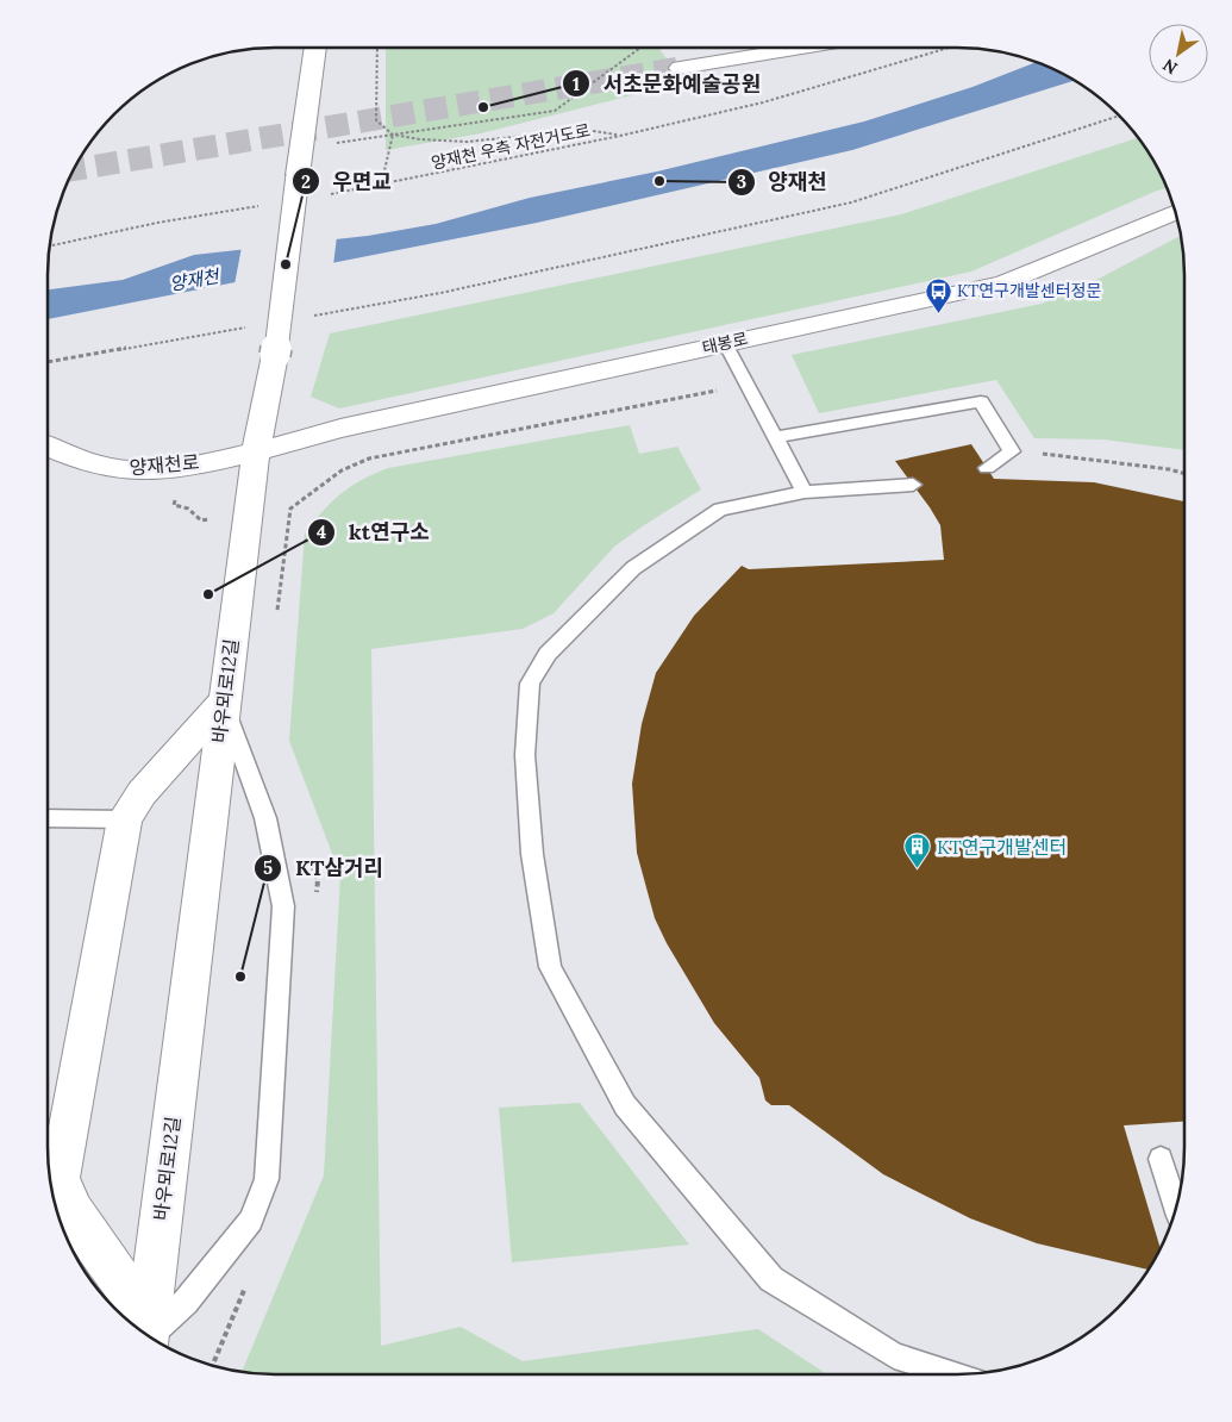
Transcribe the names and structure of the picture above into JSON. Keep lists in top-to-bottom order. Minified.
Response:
{"streets":{"street":["태봉로","양재천로","바우뫼로12길"],"path":["양재천 우측 자전거도로"]},"crossings":[["태봉로","양재천로"],["태봉로","바우뫼로12길"],["양재천로","바우뫼로12길"]],"water":["양재천"],"places":{"other":["서초문화예술공원","양재천","우면교","kt연구소","KT삼거리"],"bus stop":["KT연구개발센터정문"],"building":["KT연구개발센터"]},"north":"bottom left"}
